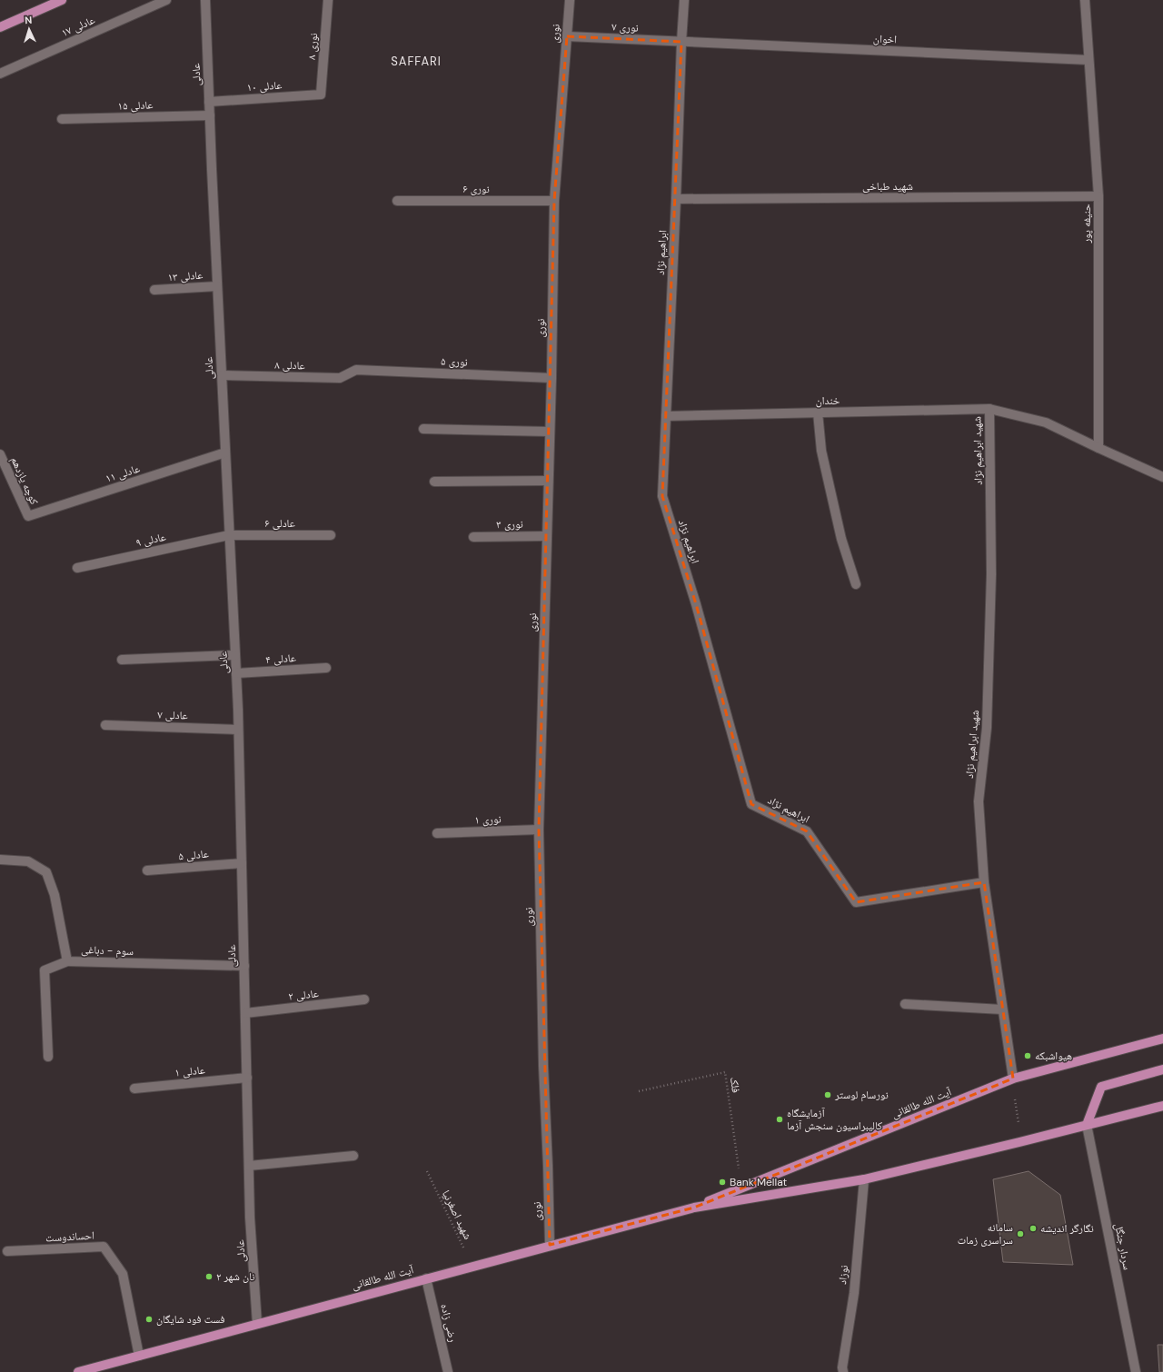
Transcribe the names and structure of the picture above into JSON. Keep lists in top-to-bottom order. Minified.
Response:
{"streets":{"main road":["آیت الله طالقانی"],"street":["عادلی ۱۷","نوری ۷","نوری","اخوان","نوری ۸","عادلی","عادلی ۱۰","عادلی ۱۵","شهید طباخی","نوری ۶","حنیفه پور","ابراهیم نژاد","عادلی ۱۳","نوری ۵","عادلی ۸","خندان","شهید ابراهیم نژاد","عادلی ۱۱","کوچه یازدهم","عادلی ۶","نوری ۳","عادلی ۹","عادلی ۴","عادلی ۷","نوری ۱","عادلی ۵","سوم - دباغی","عادلی ۲","عادلی ۱","احساندوست","سردار جنگل","نوزاد","رضی زاده"],"path":["فلک","شهید اصغرنیا"]},"crossings":[["نوری ۷","نوری"],["نوری ۷","اخوان"],["نوری ۷","ابراهیم نژاد"],["نوری","نوری ۶"],["نوری","نوری ۵"],["نوری","نوری ۳"],["نوری","نوری ۱"],["نوری","آیت الله طالقانی"],["اخوان","حنیفه پور"],["اخوان","ابراهیم نژاد"],["نوری ۸","عادلی ۱۰"],["عادلی","عادلی ۱۰"],["عادلی","عادلی ۱۵"],["عادلی","عادلی ۱۳"],["عادلی","عادلی ۸"],["عادلی","عادلی ۱۱"],["عادلی","عادلی ۶"],["عادلی","عادلی ۹"],["عادلی","عادلی ۴"],["عادلی","عادلی ۷"],["عادلی","عادلی ۵"],["عادلی","سوم - دباغی"],["عادلی","عادلی ۲"],["عادلی","عادلی ۱"],["عادلی","آیت الله طالقانی"],["شهید طباخی","حنیفه پور"],["شهید طباخی","ابراهیم نژاد"],["ابراهیم نژاد","خندان"],["ابراهیم نژاد","شهید ابراهیم نژاد"],["نوری ۵","عادلی ۸"],["خندان","شهید ابراهیم نژاد"],["شهید ابراهیم نژاد","آیت الله طالقانی"],["عادلی ۱۱","کوچه یازدهم"],["عادلی ۶","عادلی ۹"],["فلک","آیت الله طالقانی"],["آیت الله طالقانی","شهید اصغرنیا"],["آیت الله طالقانی","احساندوست"],["آیت الله طالقانی","سردار جنگل"],["آیت الله طالقانی","نوزاد"],["آیت الله طالقانی","رضی زاده"]],"districts":["SAFFARI"],"places":["هیواشبکه","نورسام لوستر","آزمایشگاه کالیبراسیون سنجش آزما","Bank Mellat","نگارگر اندیشه","سامانه سراسری زمات","نان شهر ۲","فست فود شایگان"],"north":"top"}
